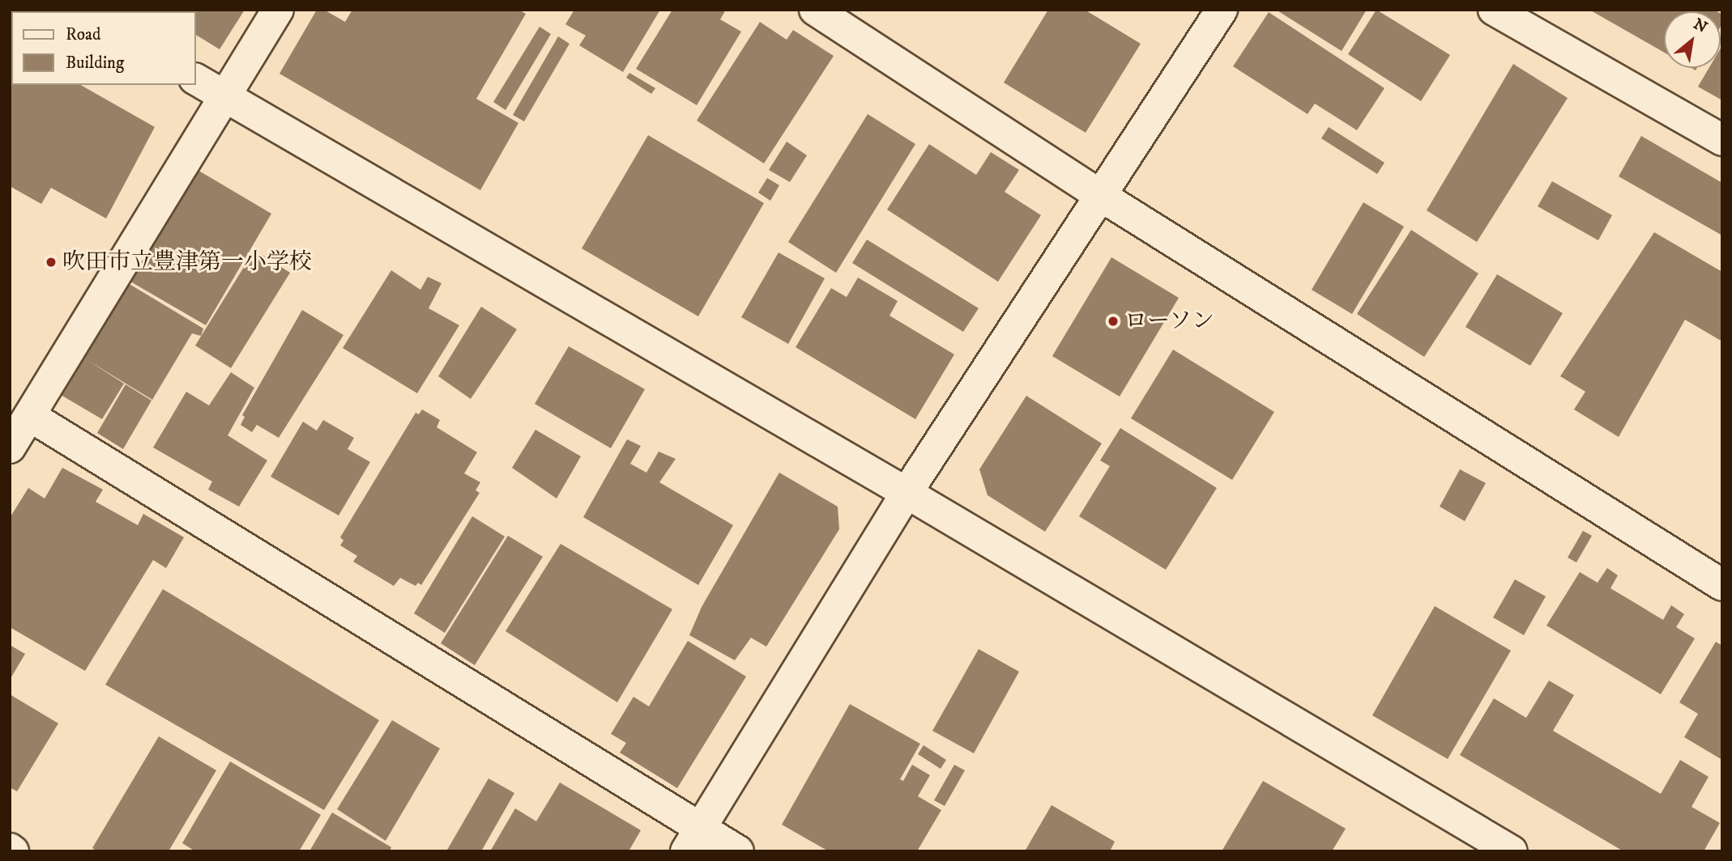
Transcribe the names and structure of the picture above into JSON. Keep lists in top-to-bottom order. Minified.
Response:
{"places":["吹田市立豊津第一小学校","ローソン"],"legend":["Road","Building"],"north":"top right"}
